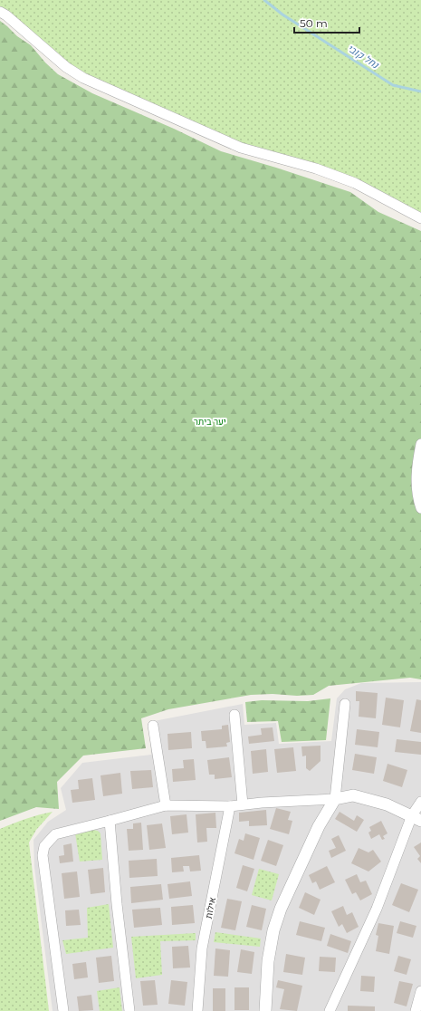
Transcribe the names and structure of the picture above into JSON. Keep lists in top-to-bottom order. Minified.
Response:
{"streets":{"street":["אילות"]},"water":["נחל קובי"],"parks":["יער ביתר"],"scale_bar":"50 m"}
